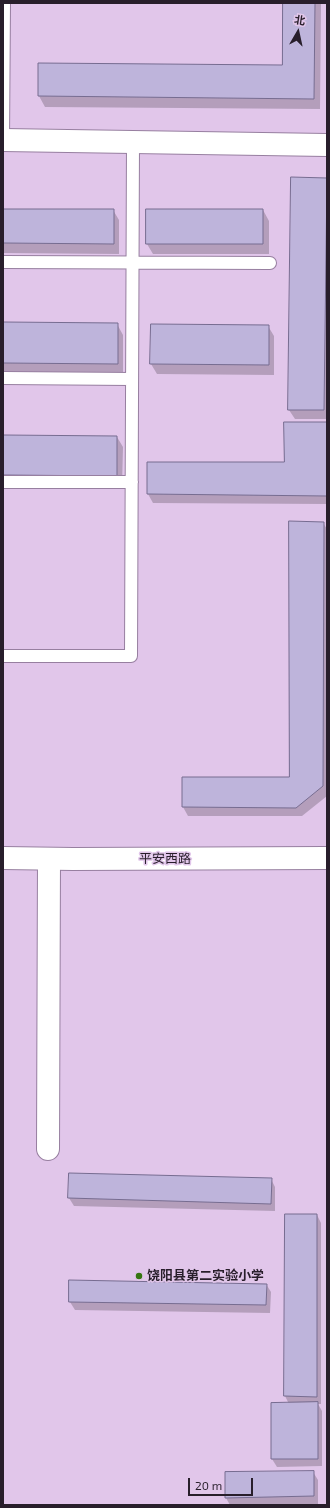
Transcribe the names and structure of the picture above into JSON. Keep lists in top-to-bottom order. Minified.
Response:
{"streets":{"street":["平安西路"]},"places":["饶阳县第二实验小学"],"scale_bar":"20 m","north":"top"}
